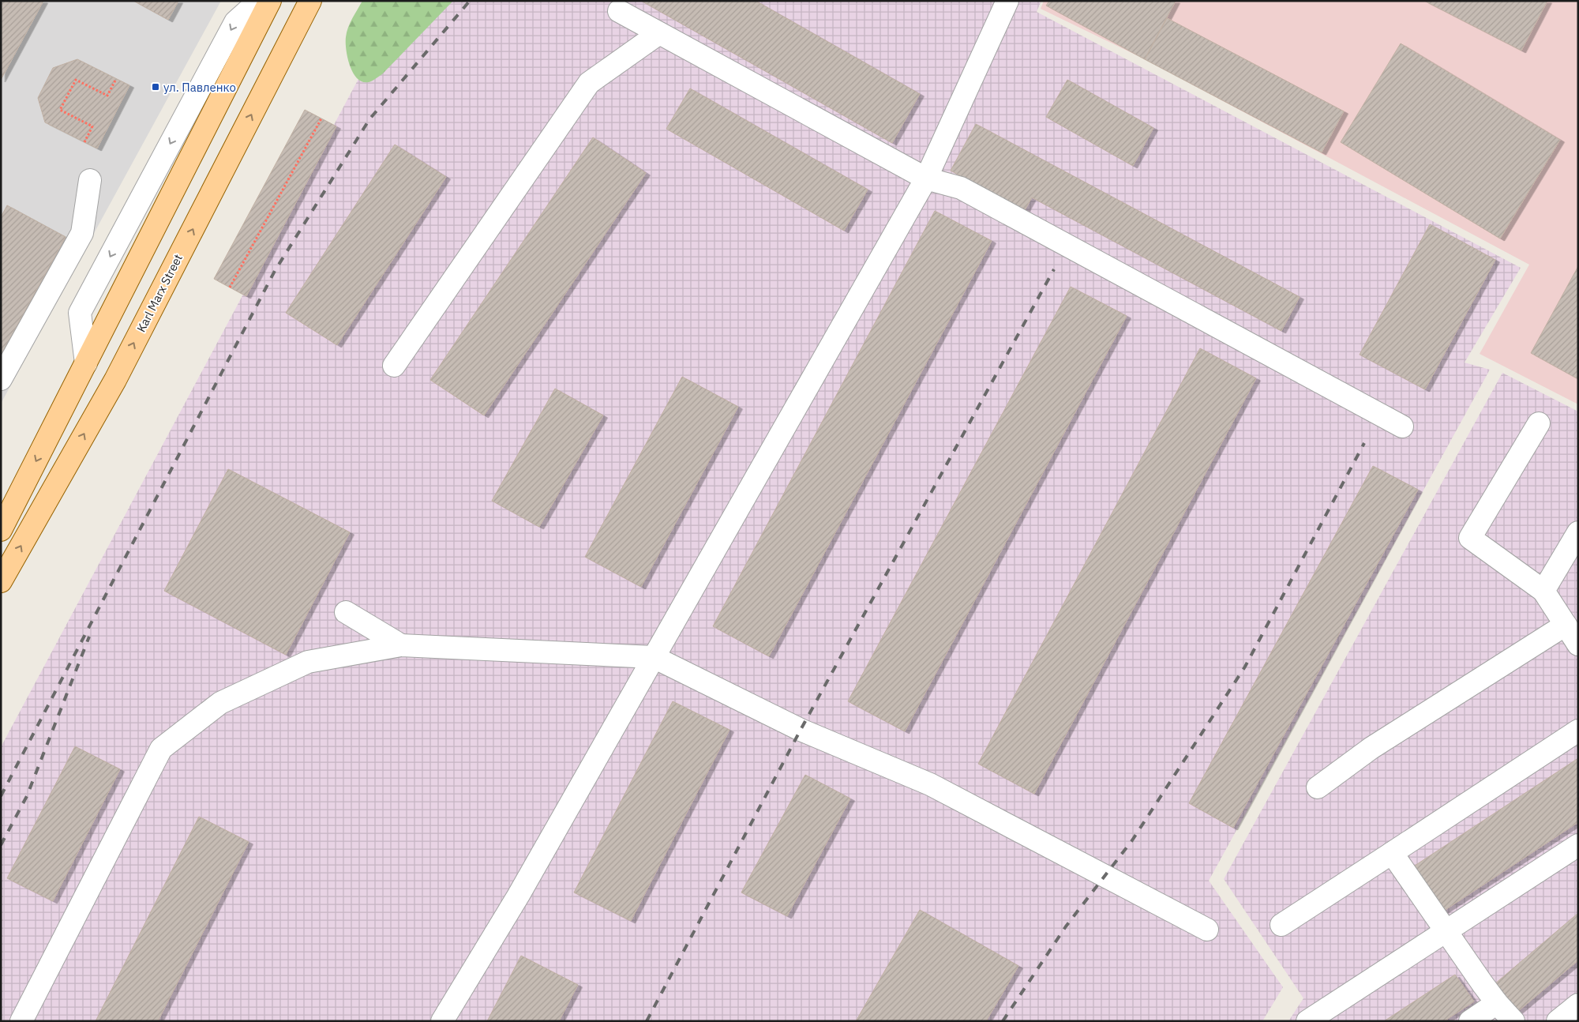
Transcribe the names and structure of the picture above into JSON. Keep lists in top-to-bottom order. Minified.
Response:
{"streets":{"main road":["Karl Marx Street"]},"places":{"transit":["ул. Павленко"]}}
